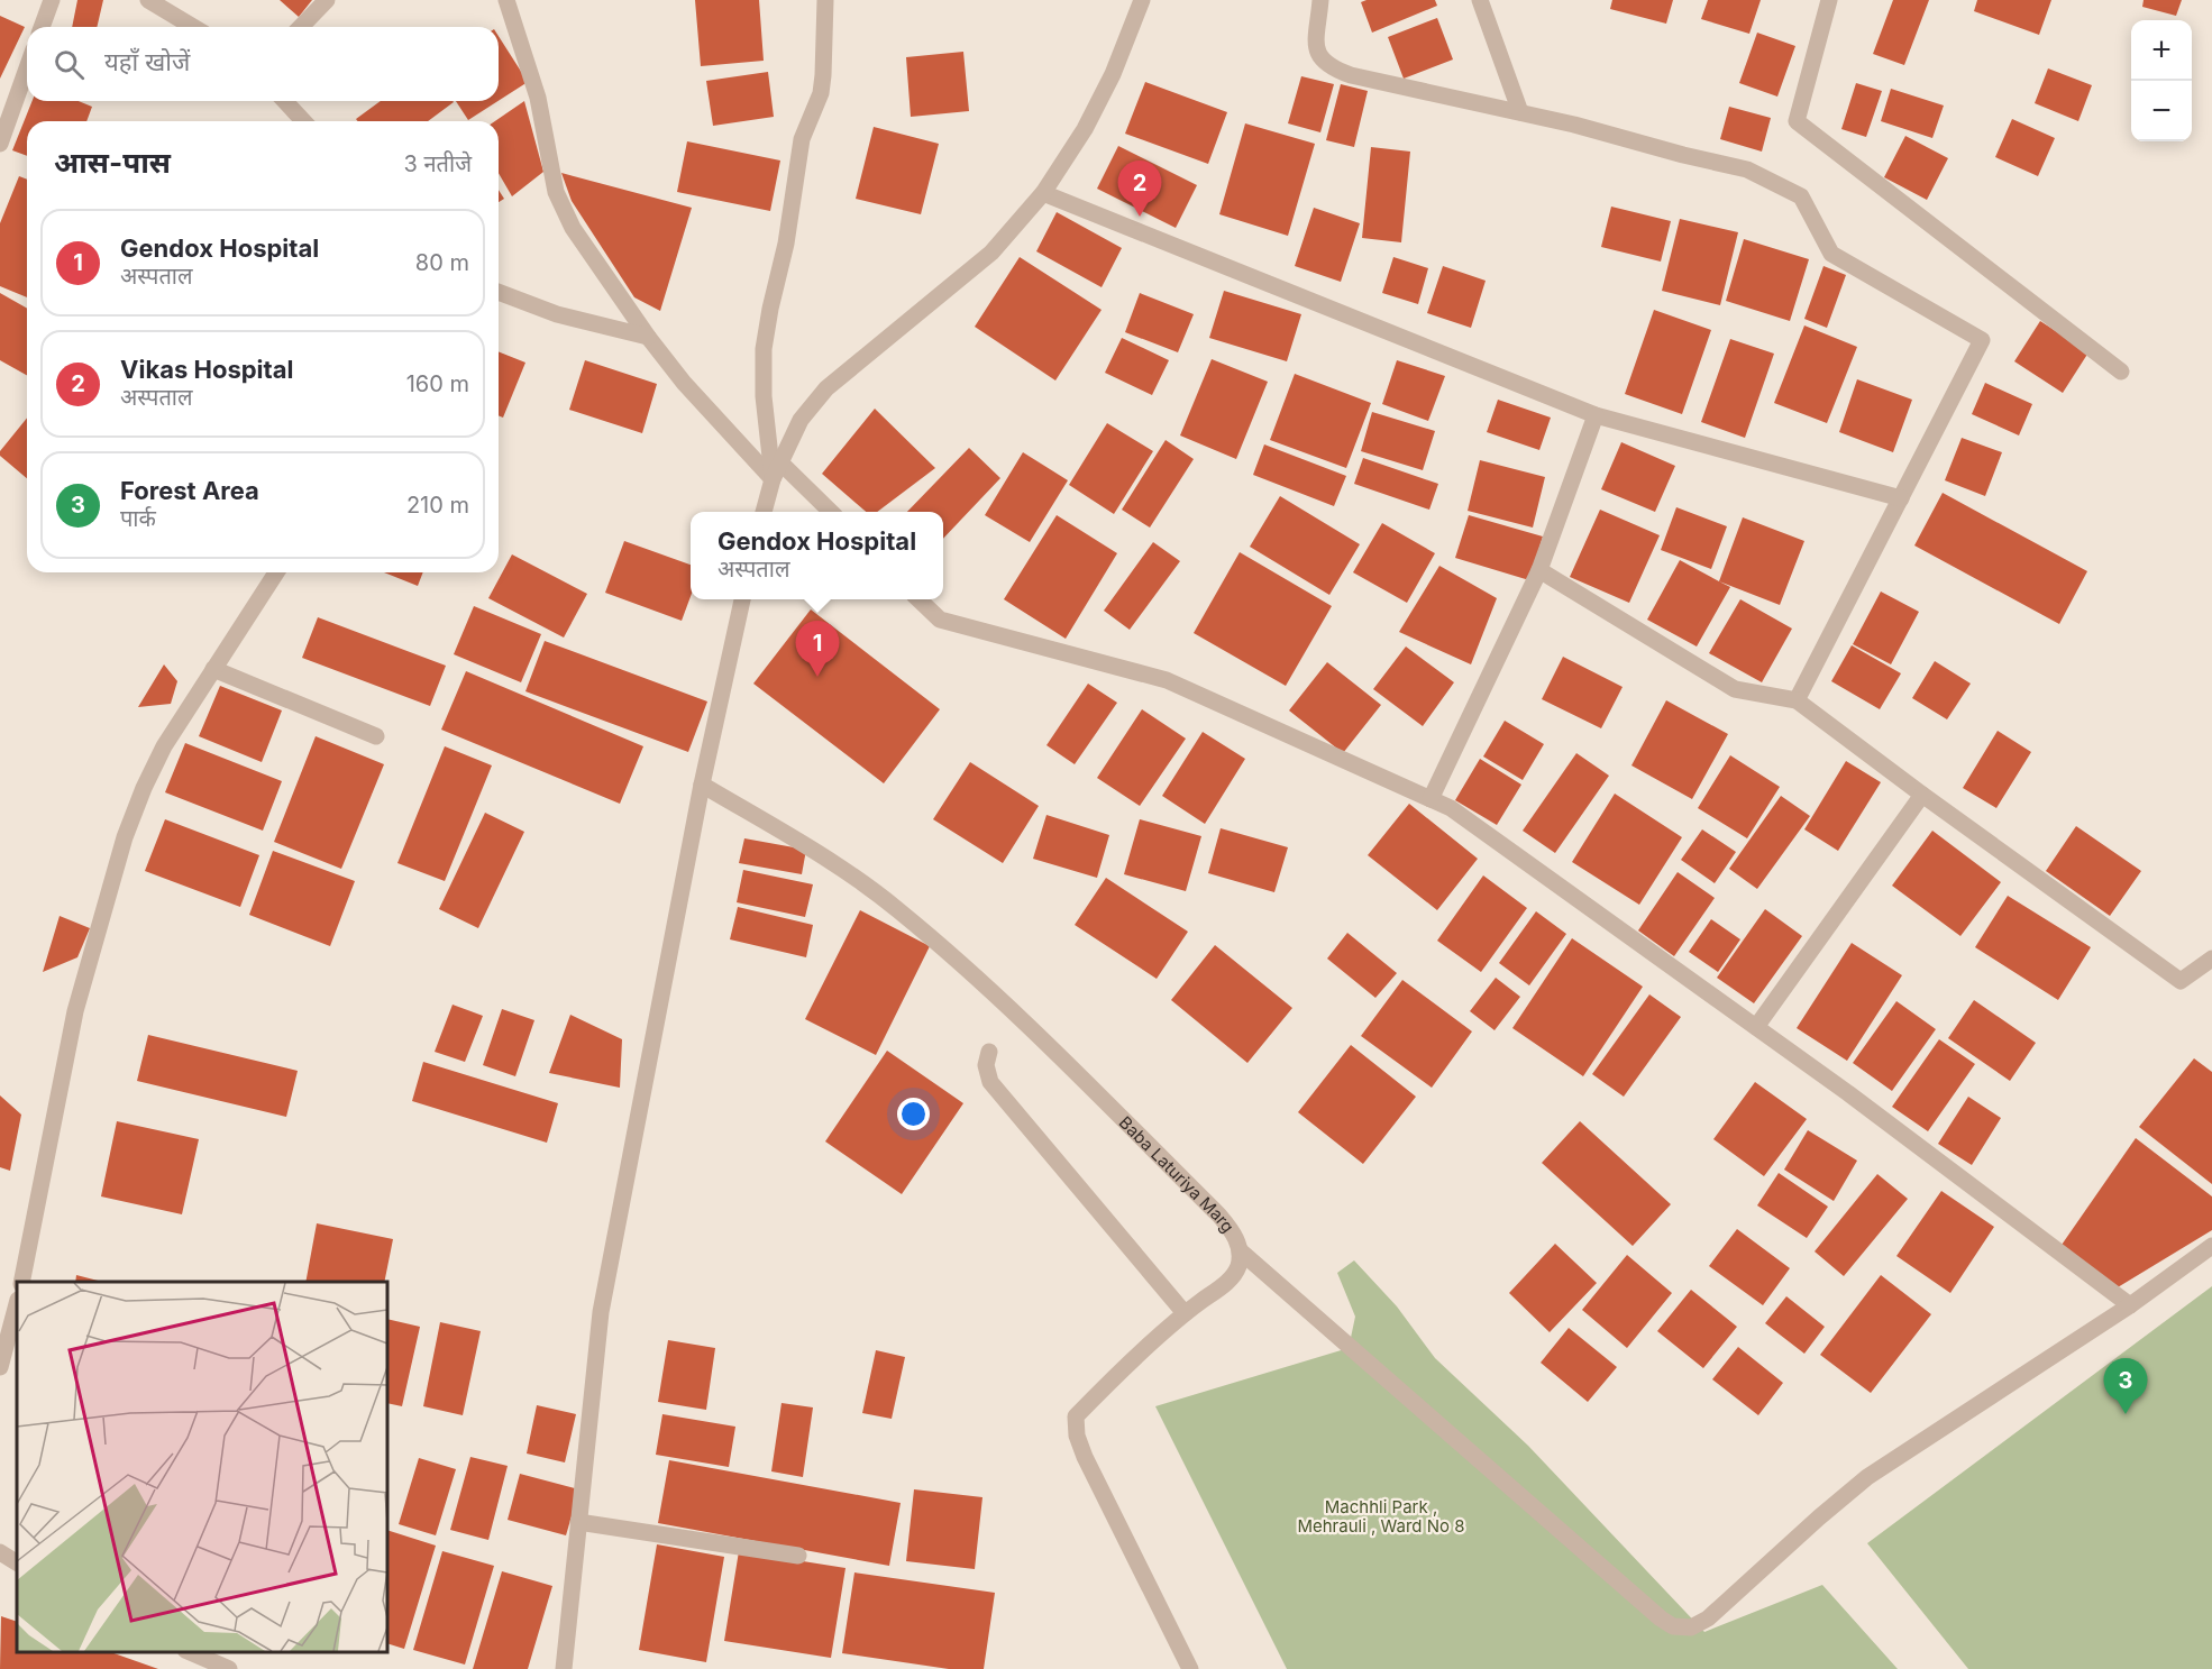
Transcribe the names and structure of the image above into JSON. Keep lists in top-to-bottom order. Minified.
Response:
{"streets":{"street":["Baba Laturiya Marg"]},"parks":["Machhli Park , Mehrauli , Ward No 8"],"page":{"map_buttons":["+","−"],"search":"यहाँ खोजें","heading":["आस-पास","3 नतीजे"],"pins":["2","1","3"],"list":[{"mark":"1","name":"Gendox Hospital","note":"अस्पताल","value":"80 m"},{"mark":"2","name":"Vikas Hospital","note":"अस्पताल","value":"160 m"},{"mark":"3","name":"Forest Area","note":"पार्क","value":"210 m"}],"popup":["Gendox Hospital","अस्पताल"]}}
